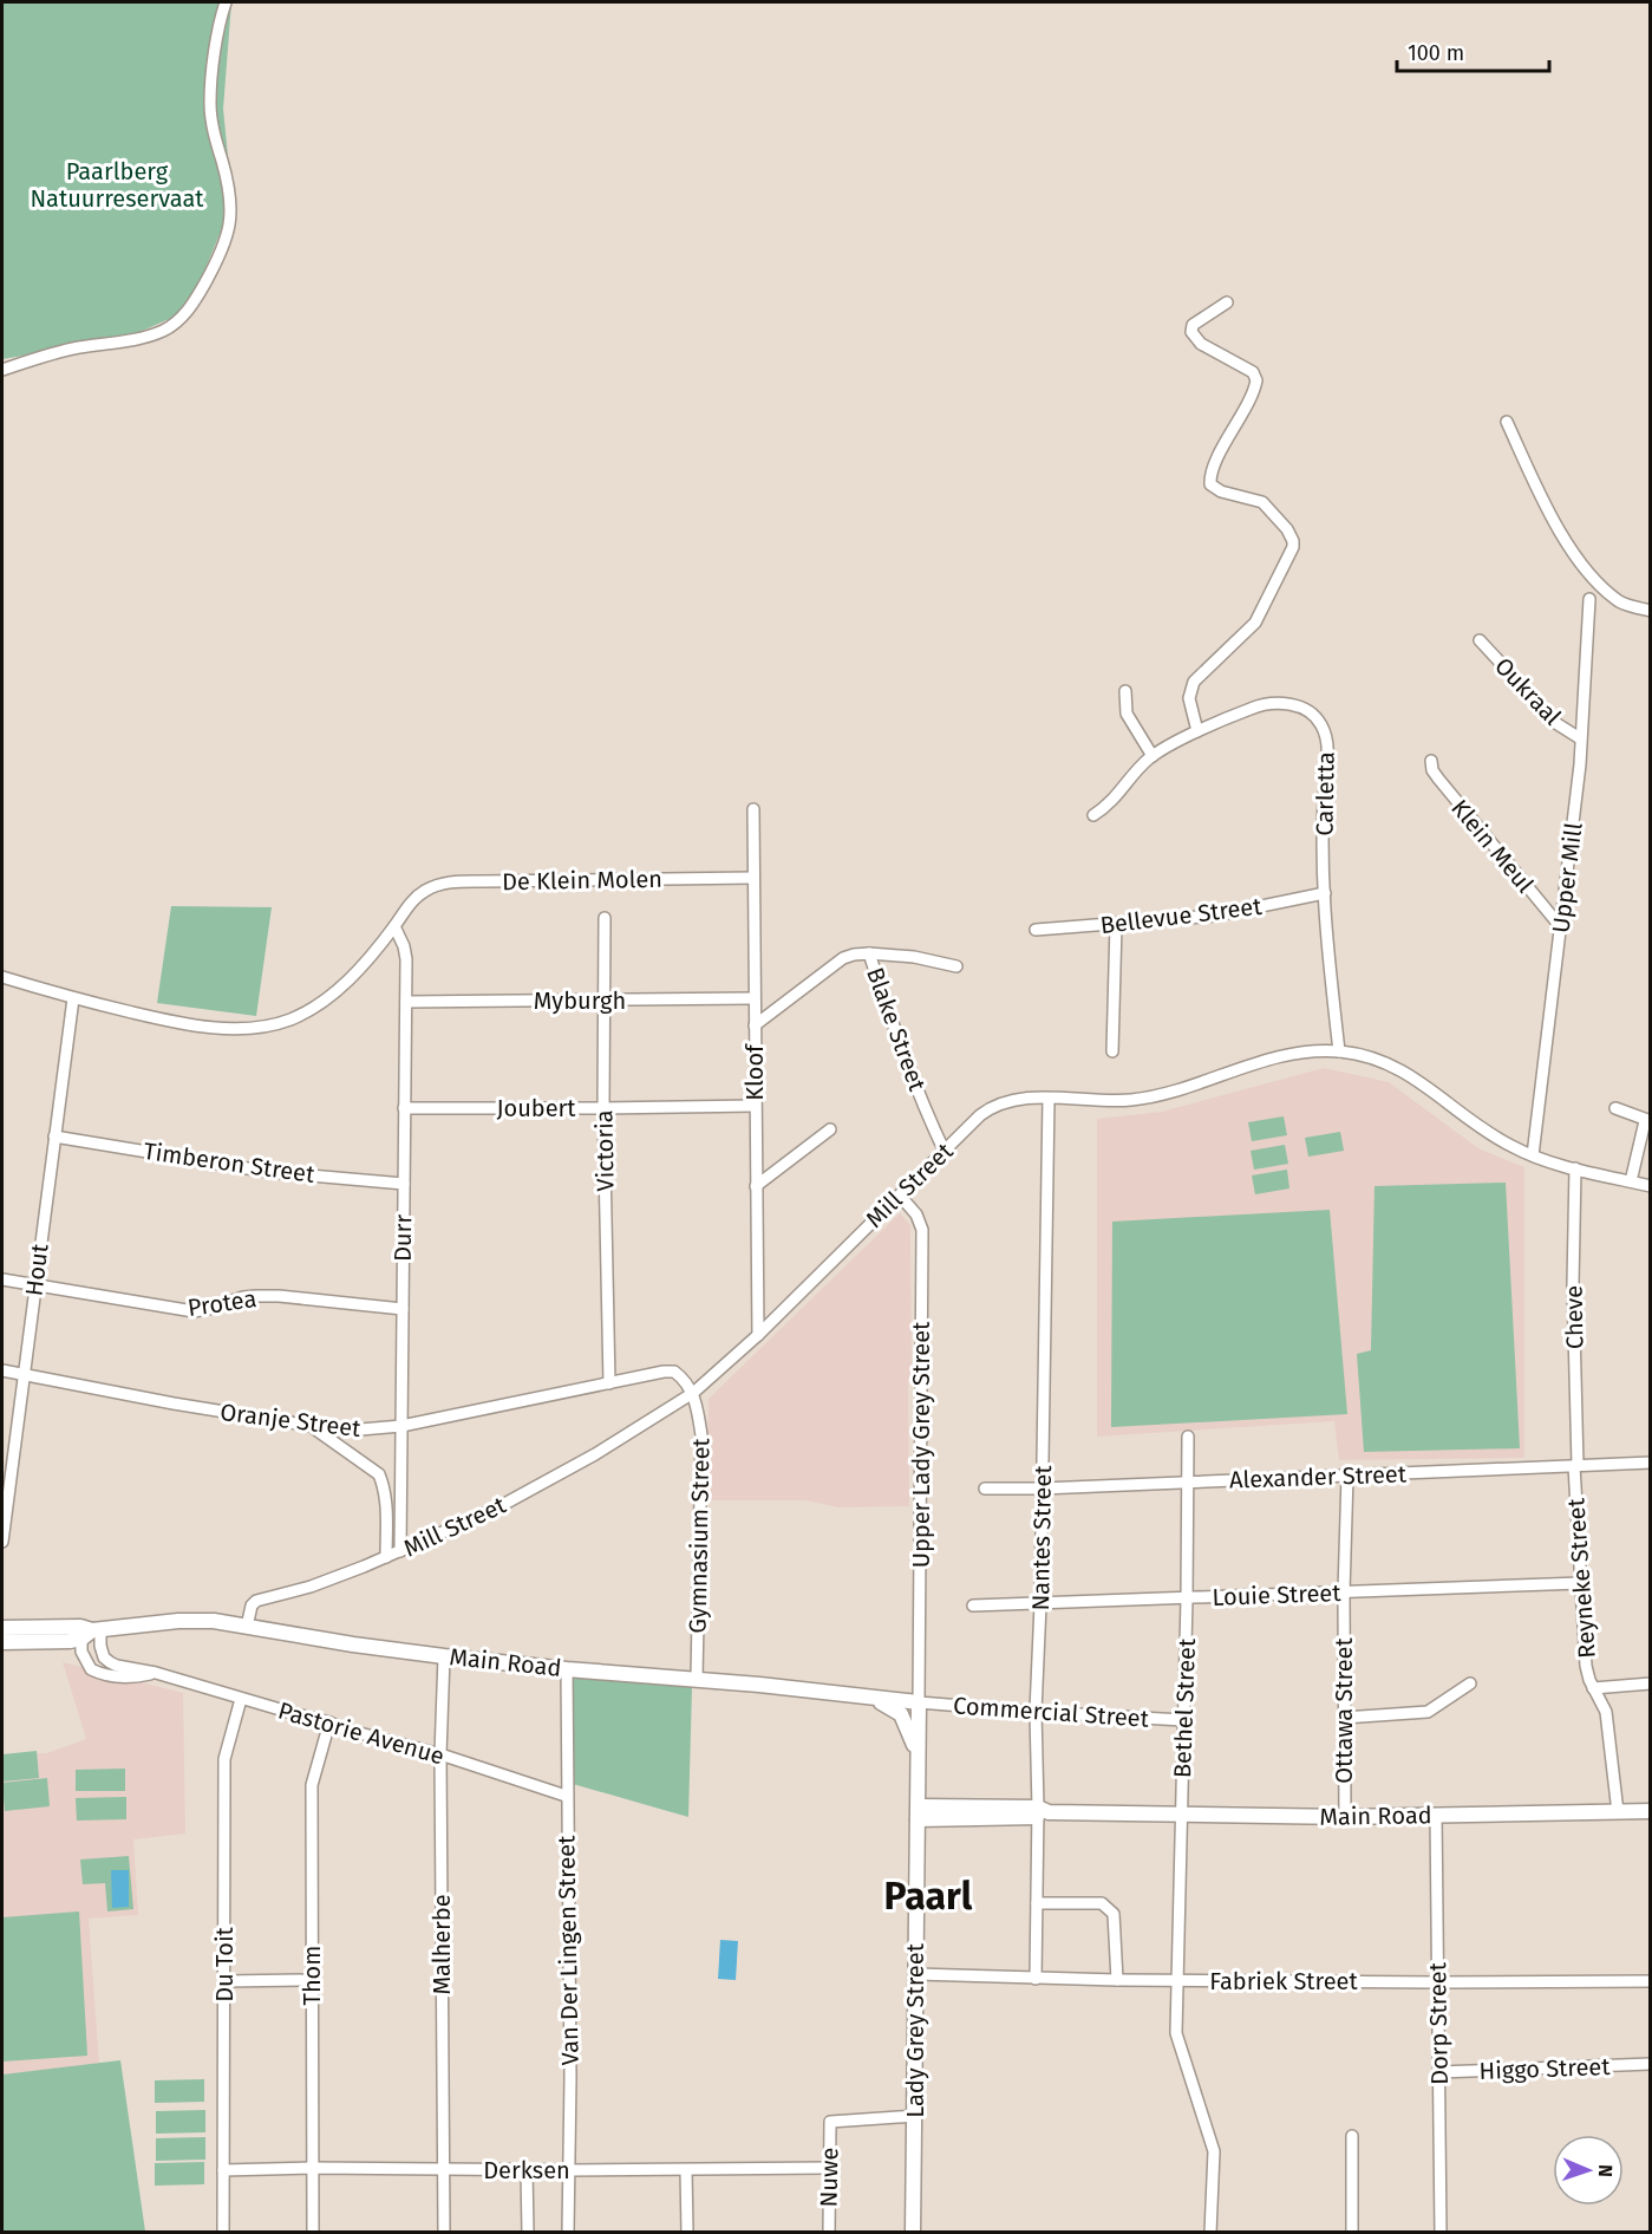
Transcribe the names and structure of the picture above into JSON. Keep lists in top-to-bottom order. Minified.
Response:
{"streets":{"main road":["Main Road","Lady Grey Street"],"street":["Oukraal","Carletta","Klein Meul","Upper Mill","De Klein Molen","Bellevue Street","Myburgh","Blake Street","Kloof","Joubert","Victoria","Timberon Street","Mill Street","Durr","Hout","Protea","Cheve","Oranje Street","Upper Lady Grey Street","Alexander Street","Gymnasium Street","Nantes Street","Reyneke Street","Louie Street","Bethel Street","Ottawa Street","Commercial Street","Pastorie Avenue","Malherbe","Van Der Lingen Street","Du Toit","Thom","Fabriek Street","Dorp Street","Higgo Street","Derksen","Nuwe"]},"crossings":[["Oukraal","Upper Mill"],["Carletta","Bellevue Street"],["Carletta","Mill Street"],["Klein Meul","Upper Mill"],["Upper Mill","Mill Street"],["De Klein Molen","Kloof"],["De Klein Molen","Durr"],["Myburgh","Kloof"],["Myburgh","Victoria"],["Myburgh","Durr"],["Blake Street","Kloof"],["Blake Street","Mill Street"],["Kloof","Joubert"],["Kloof","Mill Street"],["Joubert","Victoria"],["Joubert","Durr"],["Victoria","Oranje Street"],["Timberon Street","Durr"],["Timberon Street","Hout"],["Mill Street","Durr"],["Mill Street","Cheve"],["Mill Street","Oranje Street"],["Mill Street","Upper Lady Grey Street"],["Mill Street","Gymnasium Street"],["Mill Street","Nantes Street"],["Mill Street","Main Road"],["Durr","Protea"],["Durr","Oranje Street"],["Hout","Protea"],["Hout","Oranje Street"],["Cheve","Alexander Street"],["Cheve","Reyneke Street"],["Oranje Street","Gymnasium Street"],["Upper Lady Grey Street","Main Road"],["Upper Lady Grey Street","Commercial Street"],["Upper Lady Grey Street","Lady Grey Street"],["Alexander Street","Nantes Street"],["Alexander Street","Reyneke Street"],["Alexander Street","Bethel Street"],["Alexander Street","Ottawa Street"],["Gymnasium Street","Main Road"],["Nantes Street","Louie Street"],["Nantes Street","Main Road"],["Nantes Street","Commercial Street"],["Nantes Street","Fabriek Street"],["Reyneke Street","Louie Street"],["Reyneke Street","Main Road"],["Louie Street","Bethel Street"],["Louie Street","Ottawa Street"],["Main Road","Bethel Street"],["Main Road","Ottawa Street"],["Main Road","Commercial Street"],["Main Road","Pastorie Avenue"],["Main Road","Malherbe"],["Main Road","Van Der Lingen Street"],["Main Road","Dorp Street"],["Main Road","Lady Grey Street"],["Bethel Street","Commercial Street"],["Bethel Street","Fabriek Street"],["Commercial Street","Lady Grey Street"],["Pastorie Avenue","Malherbe"],["Pastorie Avenue","Van Der Lingen Street"],["Pastorie Avenue","Du Toit"],["Pastorie Avenue","Thom"],["Malherbe","Derksen"],["Van Der Lingen Street","Derksen"],["Du Toit","Derksen"],["Thom","Derksen"],["Fabriek Street","Dorp Street"],["Fabriek Street","Lady Grey Street"],["Dorp Street","Higgo Street"],["Lady Grey Street","Nuwe"],["Derksen","Nuwe"]],"districts":["Paarl"],"parks":["Paarlberg Natuurreservaat"],"scale_bar":"100 m","north":"right"}
